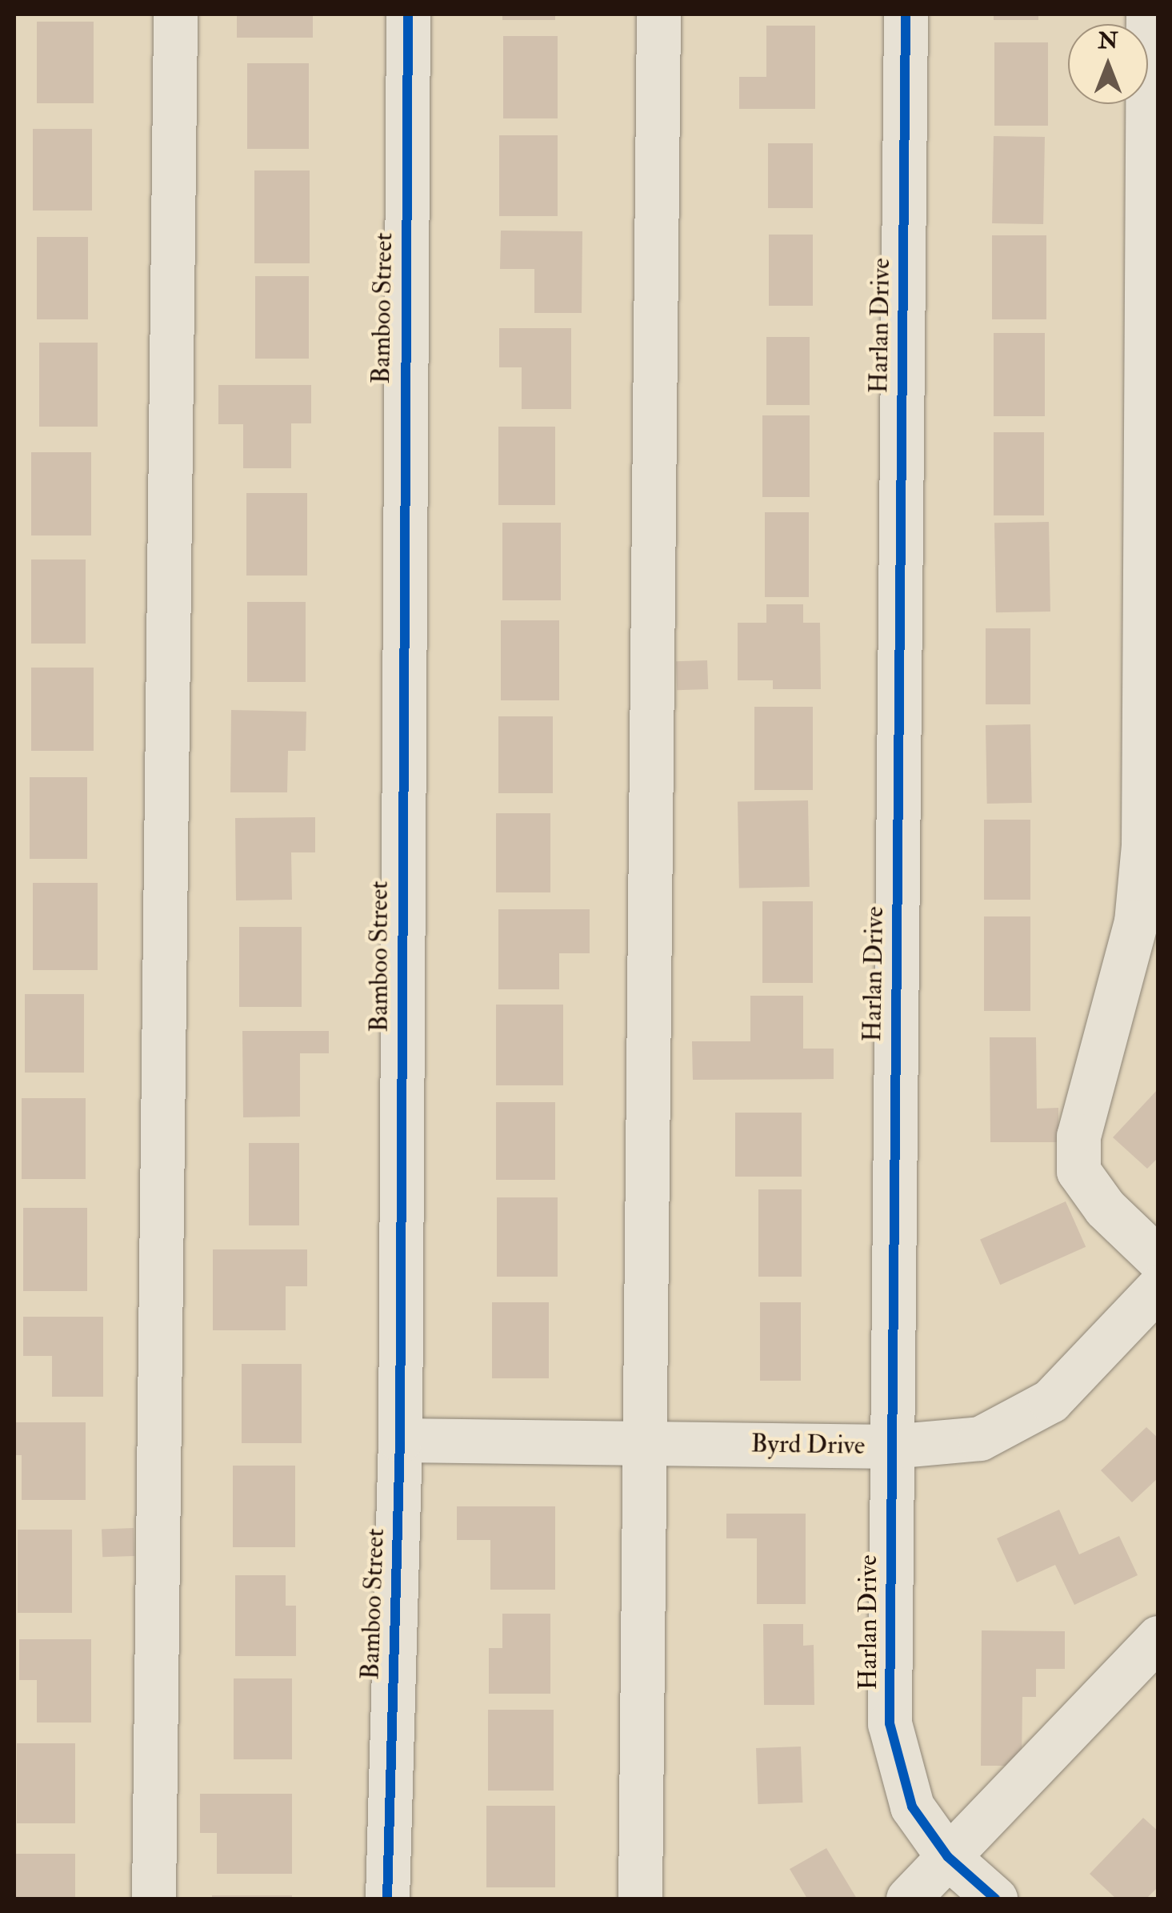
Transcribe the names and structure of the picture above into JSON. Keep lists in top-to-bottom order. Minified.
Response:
{"streets":{"street":["Bamboo Street","Harlan Drive","Byrd Drive"]},"crossings":[["Bamboo Street","Byrd Drive"],["Harlan Drive","Byrd Drive"]],"north":"top"}
